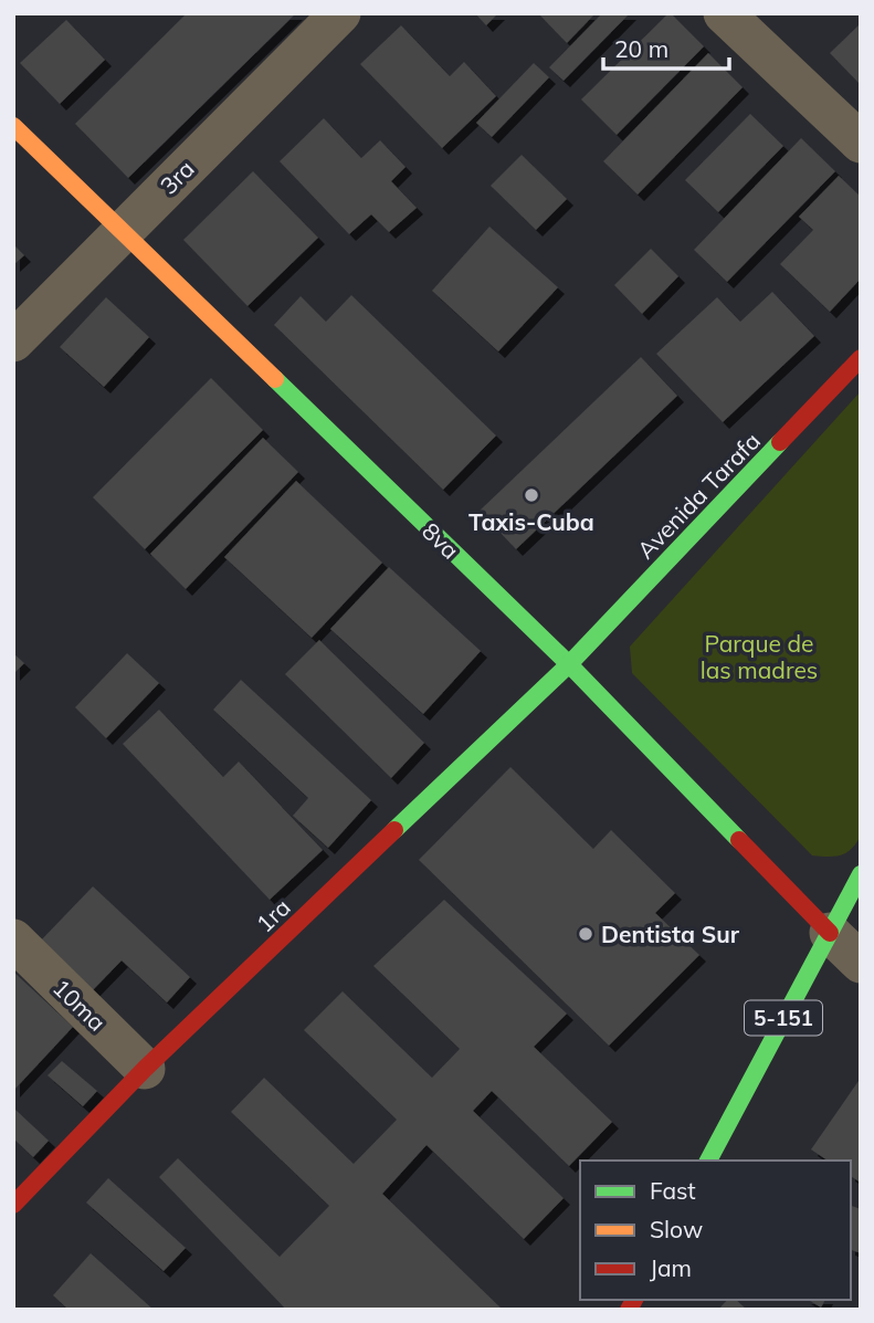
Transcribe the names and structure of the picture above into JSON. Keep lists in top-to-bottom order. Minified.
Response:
{"streets":{"street":["3ra","Avenida Tarafa","8va","1ra","10ma","5-151"]},"crossings":[["3ra","8va"],["Avenida Tarafa","8va"],["Avenida Tarafa","1ra"],["8va","1ra"],["8va","5-151"],["1ra","10ma"]],"parks":["Parque de las madres"],"places":["Taxis-Cuba","Dentista Sur"],"legend":["Fast","Slow","Jam"],"scale_bar":"20 m"}
